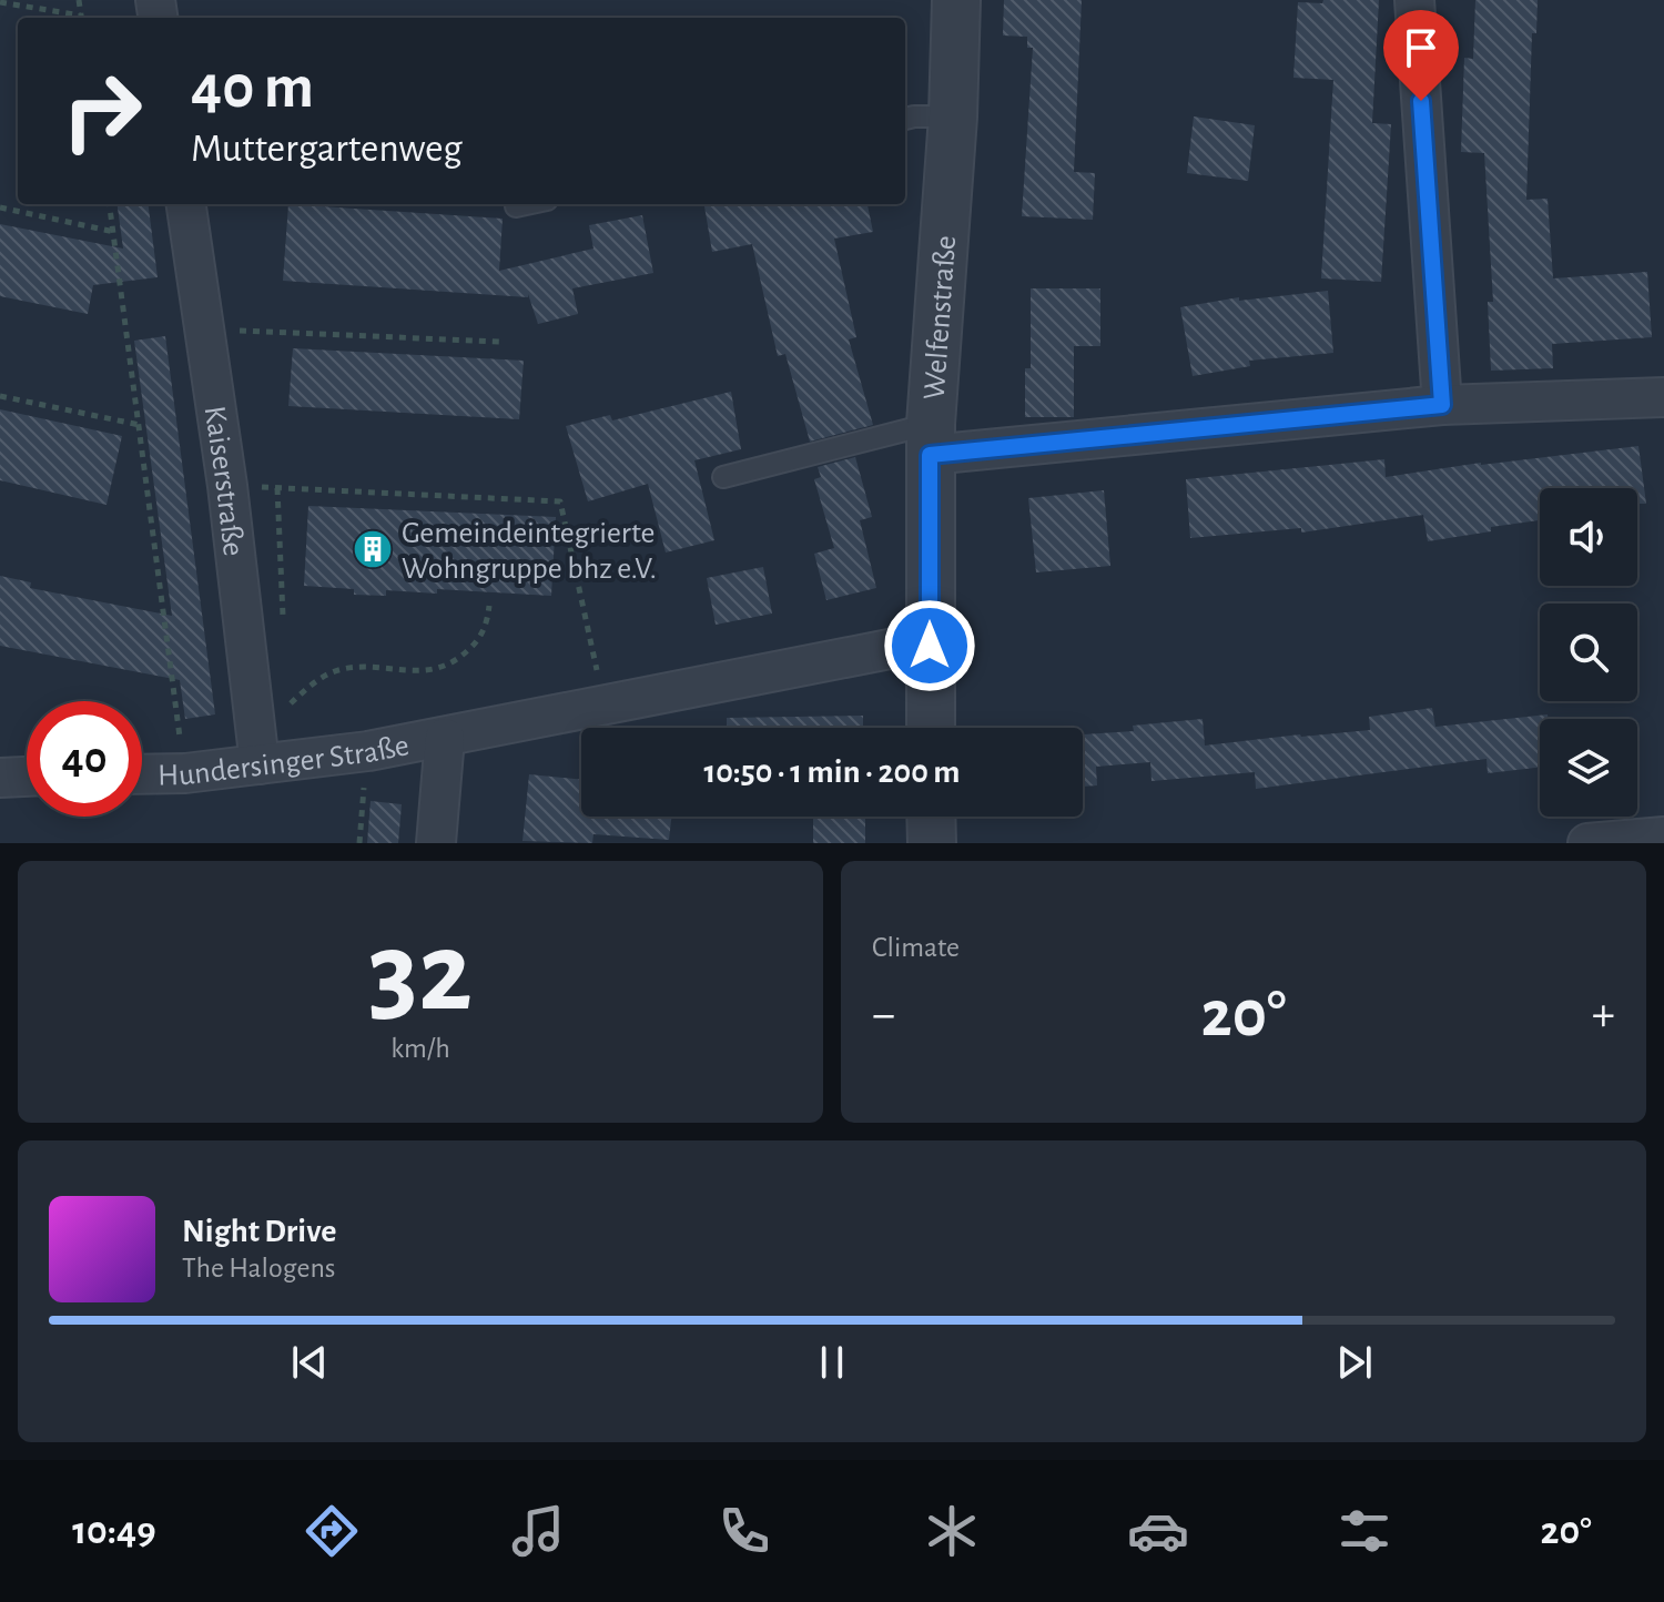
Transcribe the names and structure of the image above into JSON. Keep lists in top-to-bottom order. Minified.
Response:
{"streets":{"street":["Welfenstraße","Kaiserstraße","Hundersinger Straße"]},"crossings":[["Welfenstraße","Hundersinger Straße"],["Kaiserstraße","Hundersinger Straße"]],"places":{"building":["Gemeindeintegrierte Wohngruppe bhz e.V."]},"page":{"turn":["40 m","Muttergartenweg"],"limit":"40","trip":"10:50 · 1 min · 200 m","tile":[["32","km/h"],"Climate"],"heat":["−","20°","+"],"song":["Night Drive","The Halogens"],"tabs":["10:49","20°"]}}
